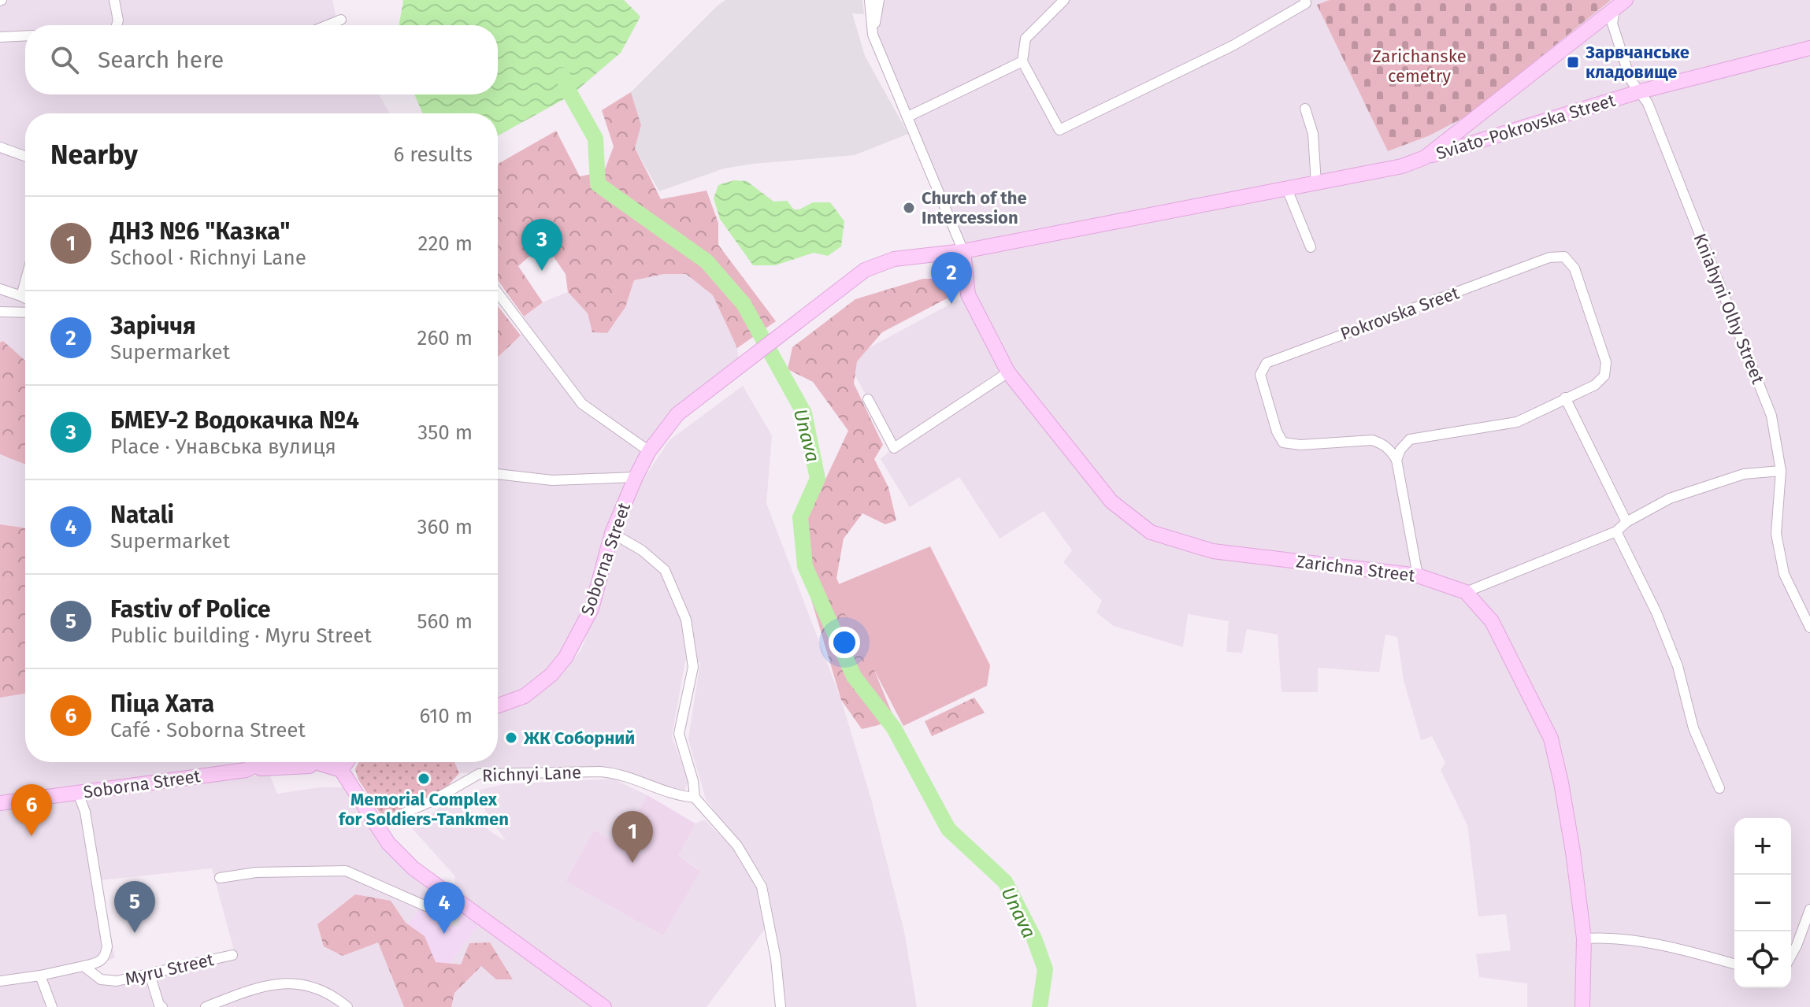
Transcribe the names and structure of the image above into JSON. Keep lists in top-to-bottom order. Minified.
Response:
{"streets":{"street":["Sviato-Pokrovska Street","Kniahyni Olhy Street","Pokrovska Sreet","Soborna Street","Zarichna Street","Richnyi Lane","Myru Street"]},"crossings":[["Sviato-Pokrovska Street","Kniahyni Olhy Street"],["Sviato-Pokrovska Street","Soborna Street"],["Sviato-Pokrovska Street","Zarichna Street"],["Soborna Street","Zarichna Street"]],"water":["Unava"],"parks":["Zarichanske cemetry"],"places":{"transit":["Зарвчанське кладовище"],"other":["Church of the Intercession","ЖК Соборний","Memorial Complex for Soldiers-Tankmen"]},"page":{"search":"Search here","heading":["Nearby","6 results"],"list":[{"mark":"1","name":"ДНЗ №6 \"Казка\"","note":"School · Richnyi Lane","value":"220 m"},{"mark":"2","name":"Заріччя","note":"Supermarket","value":"260 m"},{"mark":"3","name":"БМЕУ-2 Водокачка №4","note":"Place · Унавська вулиця","value":"350 m"},{"mark":"4","name":"Natali","note":"Supermarket","value":"360 m"},{"mark":"5","name":"Fastiv of Police","note":"Public building · Myru Street","value":"560 m"},{"mark":"6","name":"Піца Хата","note":"Café · Soborna Street","value":"610 m"}],"pins":["3","2","6","1","5","4"],"map_buttons":["+","−"]}}
